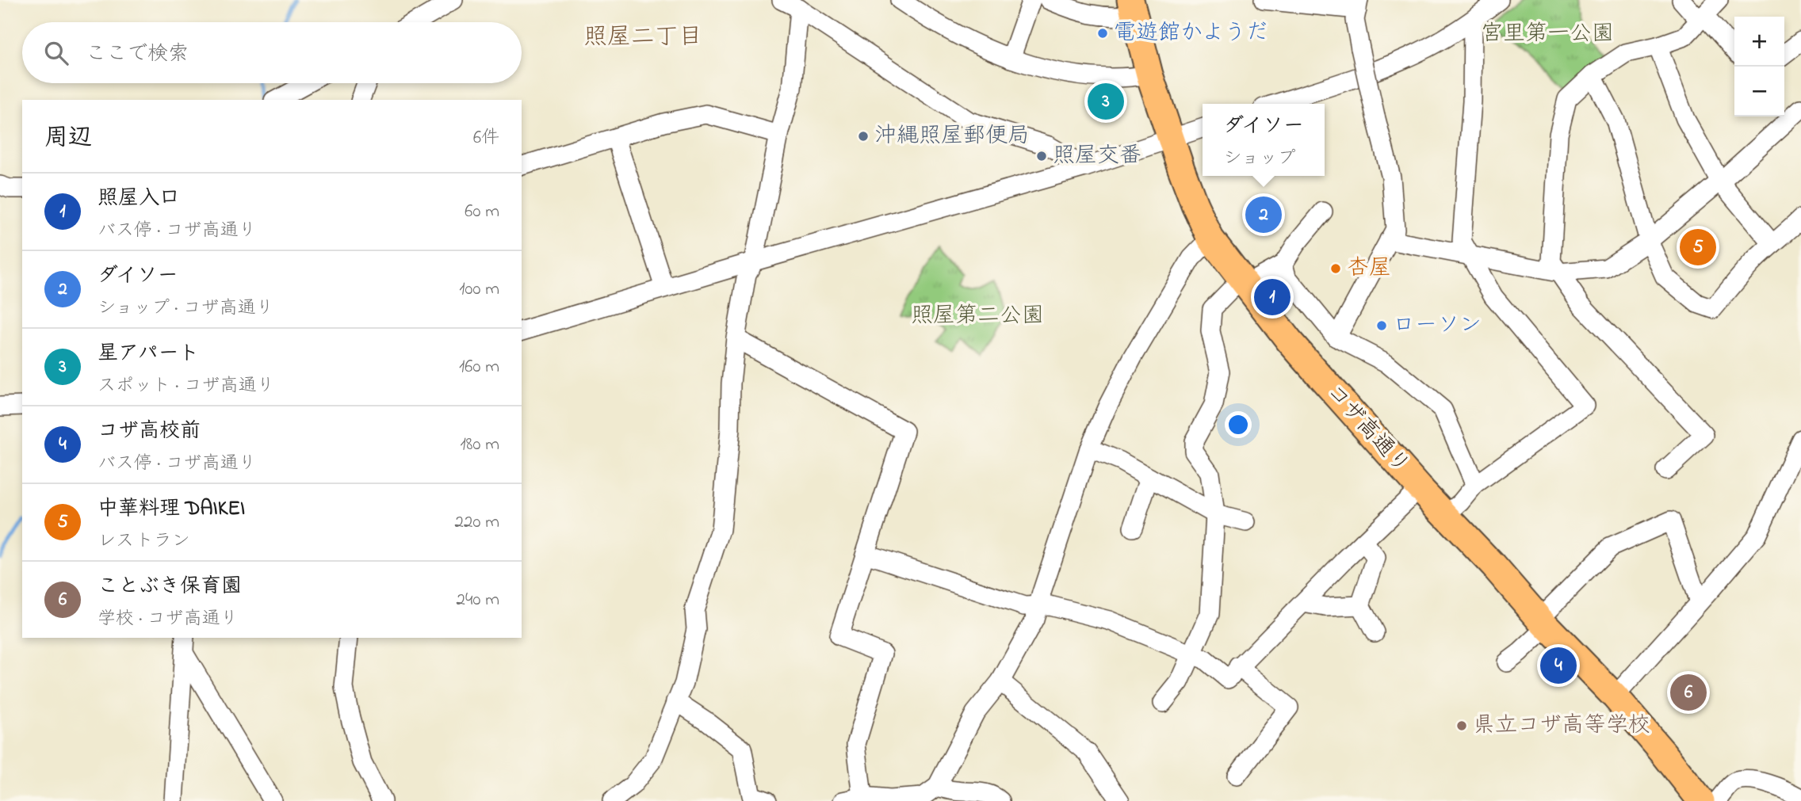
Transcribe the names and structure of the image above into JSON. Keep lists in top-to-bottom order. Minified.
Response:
{"streets":{"highway":["コザ高通り"]},"districts":["照屋二丁目"],"parks":["宮里第一公園","照屋第二公園"],"places":["電遊館かようだ","沖縄照屋郵便局","照屋交番","杏屋","ローソン","県立コザ高等学校"],"page":{"map_buttons":["+","−"],"search":"ここで検索","pins":["3","2","5","1","4","6"],"heading":["周辺","6件"],"popup":["ダイソー","ショップ"],"list":[{"mark":"1","name":"照屋入口","note":"バス停 · コザ高通り","value":"60 m"},{"mark":"2","name":"ダイソー","note":"ショップ · コザ高通り","value":"100 m"},{"mark":"3","name":"星アパート","note":"スポット · コザ高通り","value":"160 m"},{"mark":"4","name":"コザ高校前","note":"バス停 · コザ高通り","value":"180 m"},{"mark":"5","name":"中華料理 DAIKEI","note":"レストラン","value":"220 m"},{"mark":"6","name":"ことぶき保育園","note":"学校 · コザ高通り","value":"240 m"}]}}
